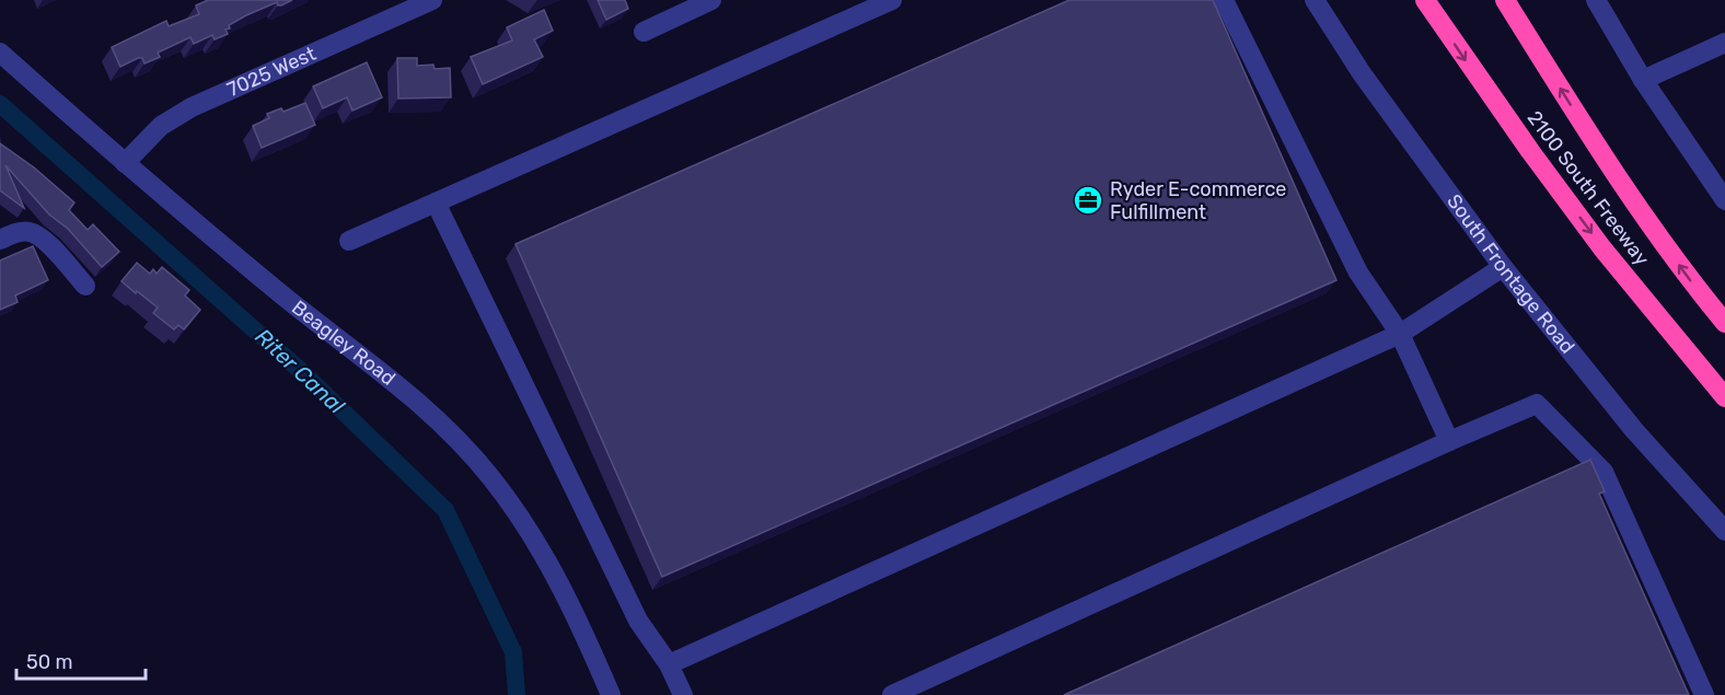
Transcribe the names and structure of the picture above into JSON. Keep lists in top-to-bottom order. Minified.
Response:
{"streets":{"highway":["2100 South Freeway"],"street":["7025 West","South Frontage Road","Beagley Road"]},"crossings":[["7025 West","Beagley Road"]],"water":["Riter Canal"],"places":{"office":["Ryder E-commerce Fulfillment"]},"scale_bar":"50 m"}
